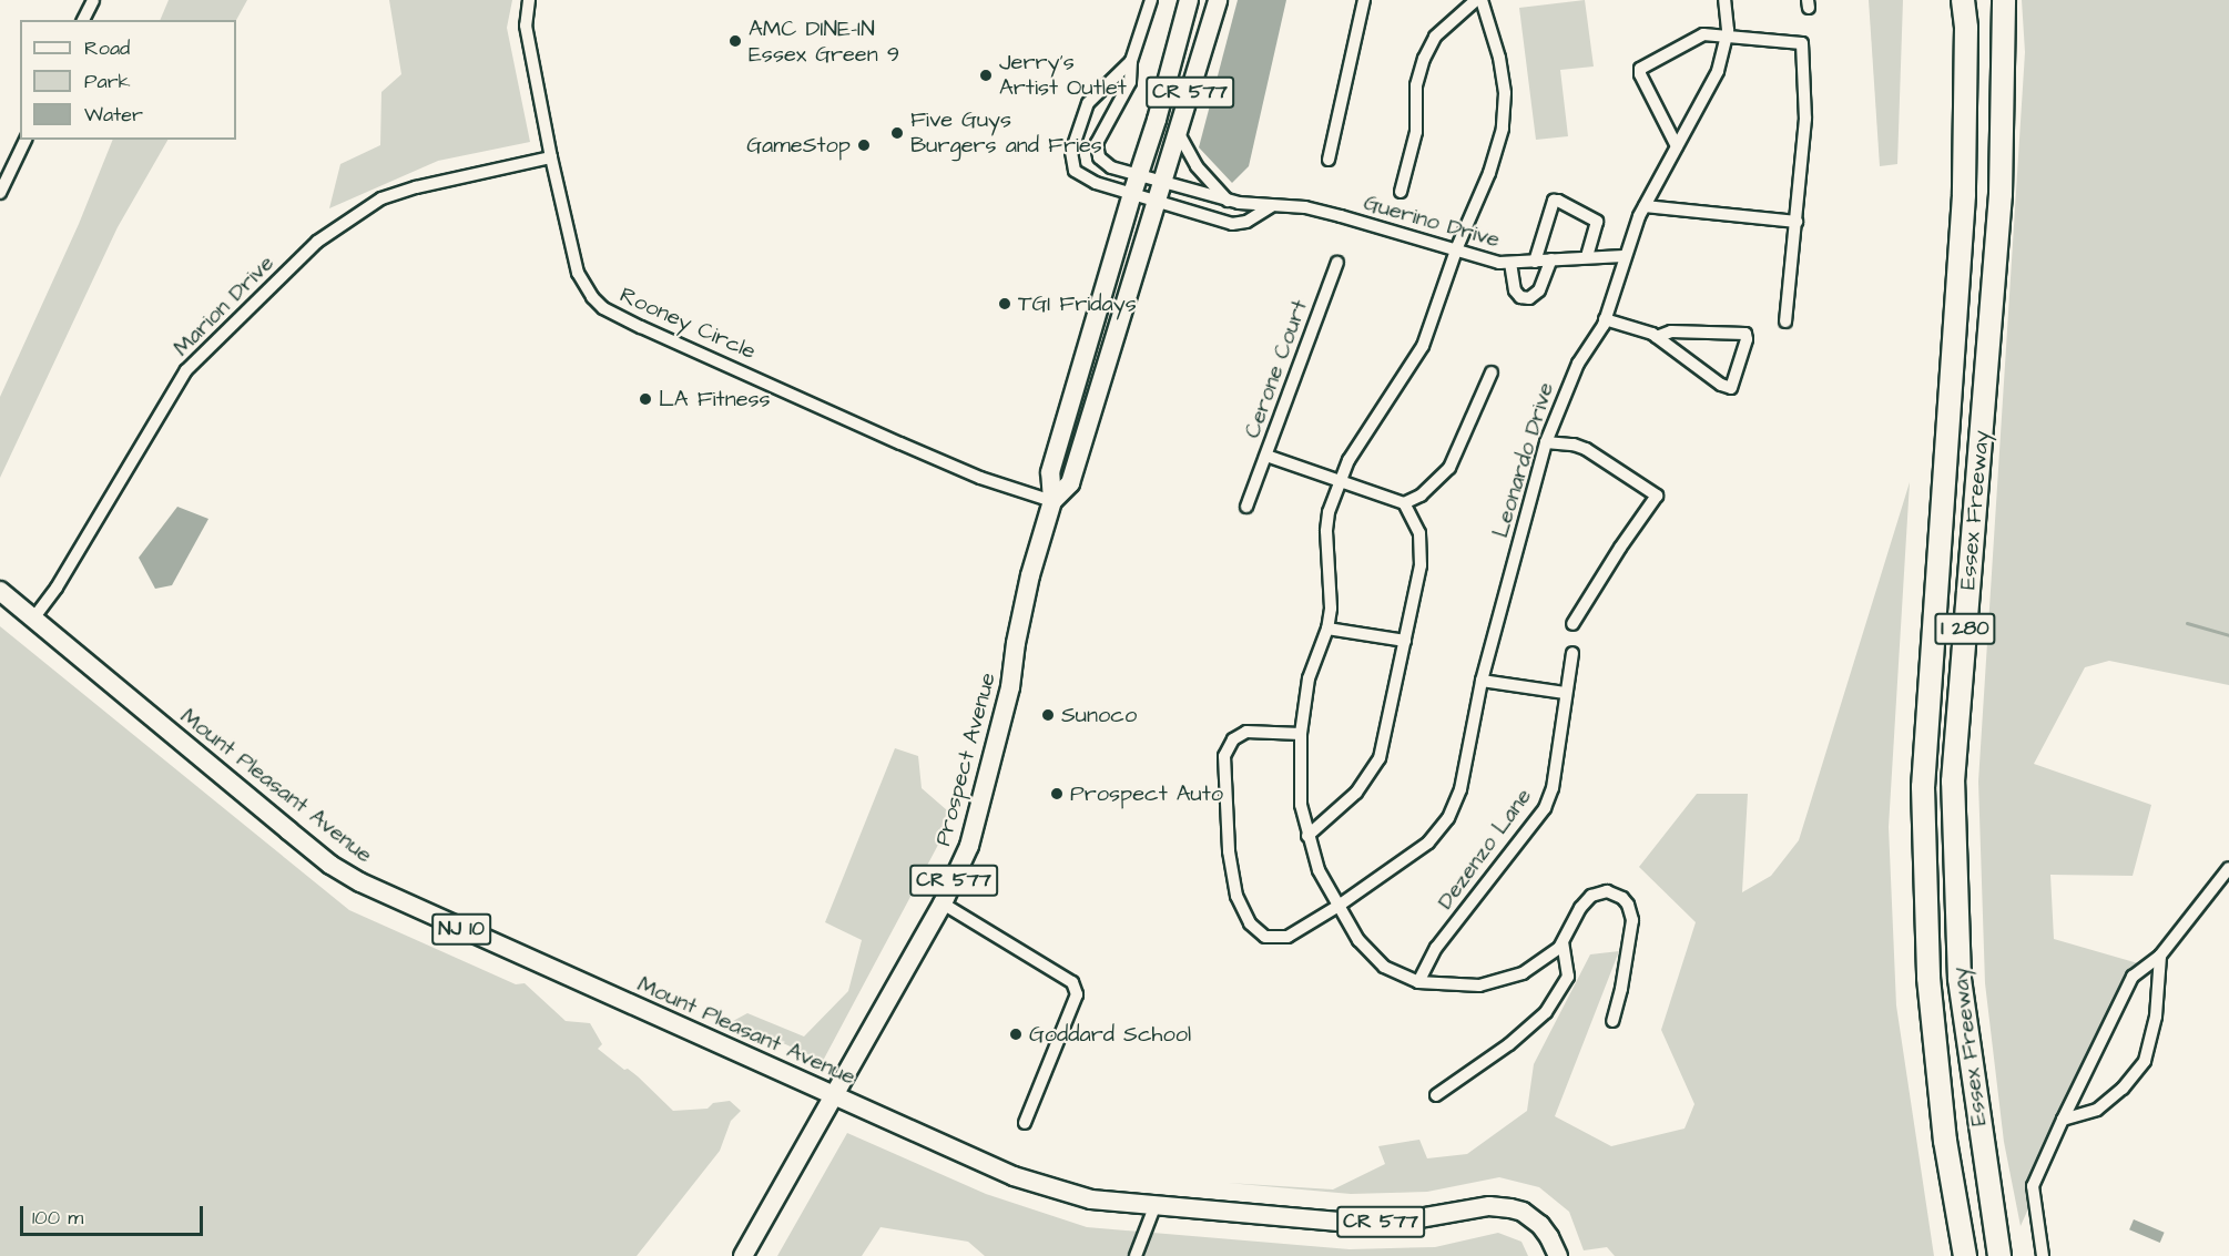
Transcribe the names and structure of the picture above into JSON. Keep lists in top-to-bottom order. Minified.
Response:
{"streets":{"highway":["Essex Freeway","I 280"],"main road":["CR 577","Prospect Avenue","Mount Pleasant Avenue","NJ 10"],"street":["Guerino Drive","Marion Drive","Rooney Circle","Cerone Court","Leonardo Drive","Dezenzo Lane"]},"crossings":[["Guerino Drive","Leonardo Drive"],["Guerino Drive","Prospect Avenue"],["Marion Drive","Rooney Circle"],["Marion Drive","Mount Pleasant Avenue"],["Rooney Circle","Prospect Avenue"],["Prospect Avenue","Mount Pleasant Avenue"]],"places":["AMC DINE-IN Essex Green 9","Jerry's Artist Outlet","Five Guys Burgers and Fries","GameStop","TGI Fridays","LA Fitness","Sunoco","Prospect Auto","Goddard School"],"legend":["Road","Park","Water"],"scale_bar":"100 m"}
